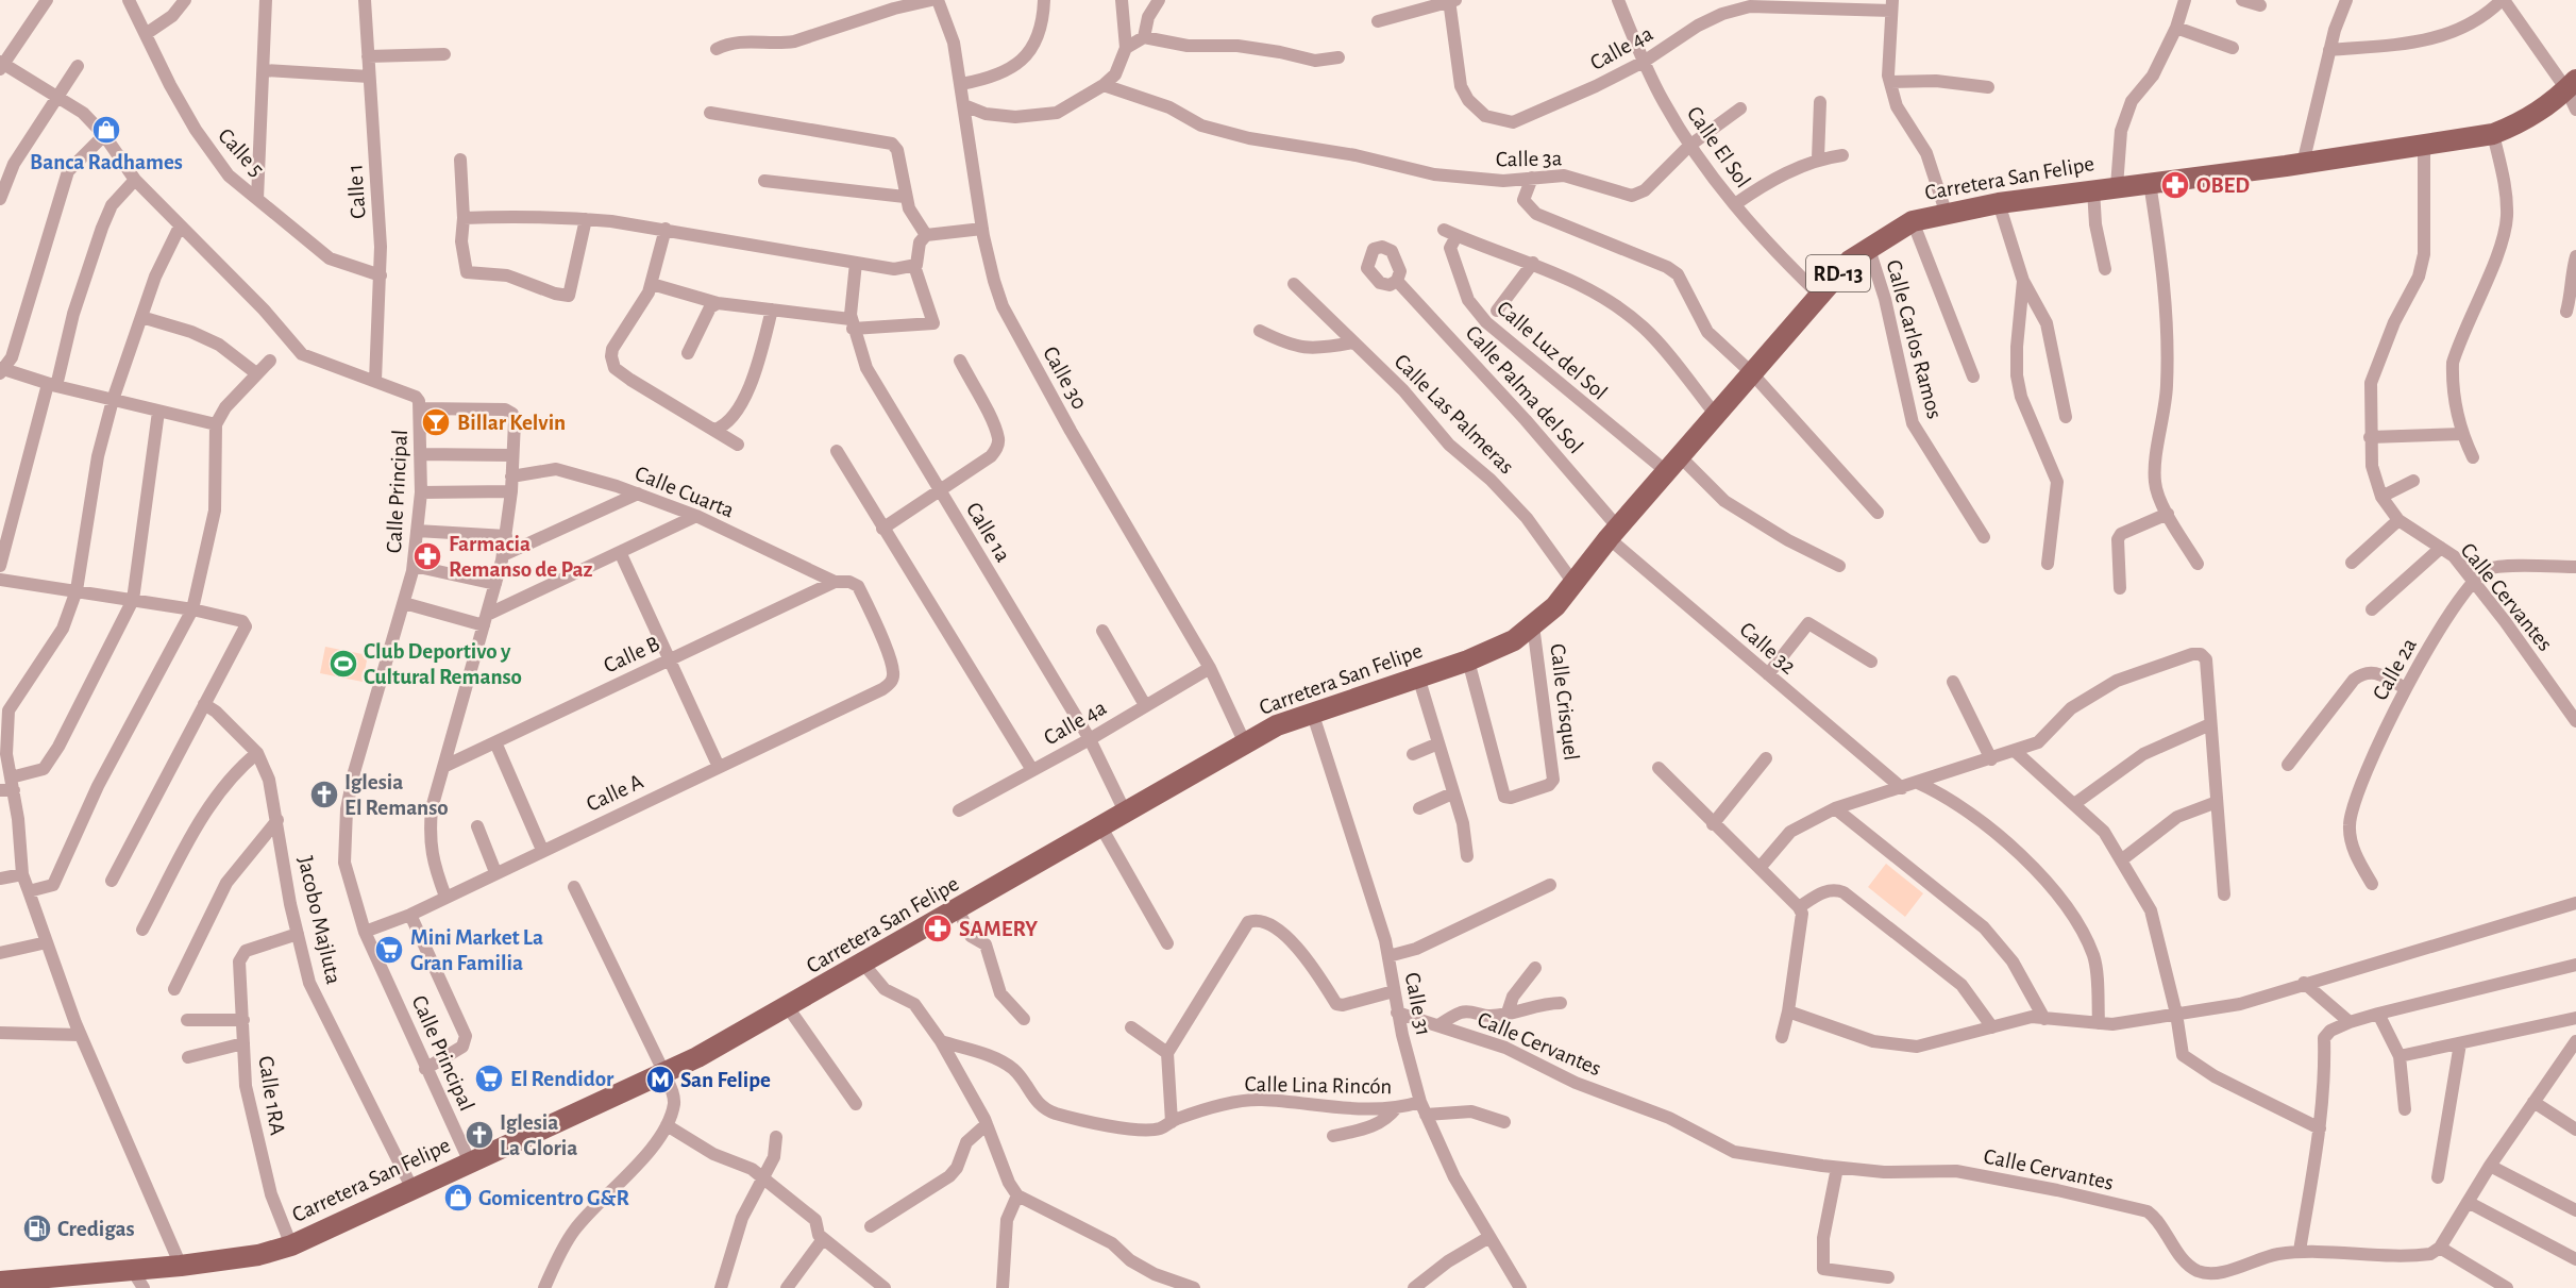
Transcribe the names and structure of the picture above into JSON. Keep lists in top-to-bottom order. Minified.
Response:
{"streets":{"main road":["Carretera San Felipe","RD-13"],"street":["Calle 4a","Calle El Sol","Calle 5","Calle 3a","Calle 1","Calle Carlos Ramos","Calle Luz del Sol","Calle 30","Calle Palma del Sol","Calle Las Palmeras","Calle Principal","Calle Cuarta","Calle 1a","Calle Cervantes","Calle 32","Calle B","Calle 2a","Calle Crisquel","Calle A","Jacobo Majluta","Calle 31","Calle Lina Rincón","Calle 1RA"]},"crossings":[["Calle 4a","Calle El Sol"],["Calle 4a","Calle 30"],["Calle 4a","Calle 1a"],["Calle El Sol","Calle 3a"],["Calle El Sol","Carretera San Felipe"],["Calle 5","Calle 1"],["Carretera San Felipe","Calle Carlos Ramos"],["Carretera San Felipe","Calle Luz del Sol"],["Carretera San Felipe","Calle 30"],["Carretera San Felipe","Calle Palma del Sol"],["Carretera San Felipe","Calle Las Palmeras"],["Carretera San Felipe","Calle Principal"],["Carretera San Felipe","Calle 1a"],["Carretera San Felipe","Calle Cervantes"],["Carretera San Felipe","Calle 32"],["Carretera San Felipe","Calle Crisquel"],["Carretera San Felipe","Jacobo Majluta"],["Carretera San Felipe","Calle 31"],["Carretera San Felipe","Calle 1RA"],["Calle Palma del Sol","Calle 32"],["Calle Principal","Calle A"],["Calle Cuarta","Calle B"],["Calle Cuarta","Calle A"],["Calle Cervantes","Calle 2a"],["Calle Cervantes","Calle 31"],["Jacobo Majluta","Calle 1RA"],["Calle 31","Calle Lina Rincón"]],"places":{"shop":["Banca Radhames","Gomicentro G&R"],"pharmacy":["OBED","Farmacia Remanso de Paz","SAMERY"],"bar":["Billar Kelvin"],"sports":["Club Deportivo y Cultural Remanso"],"church":["Iglesia El Remanso","Iglesia La Gloria"],"supermarket":["Mini Market La Gran Familia","El Rendidor"],"metro station":["San Felipe"],"fuel station":["Credigas"]}}
